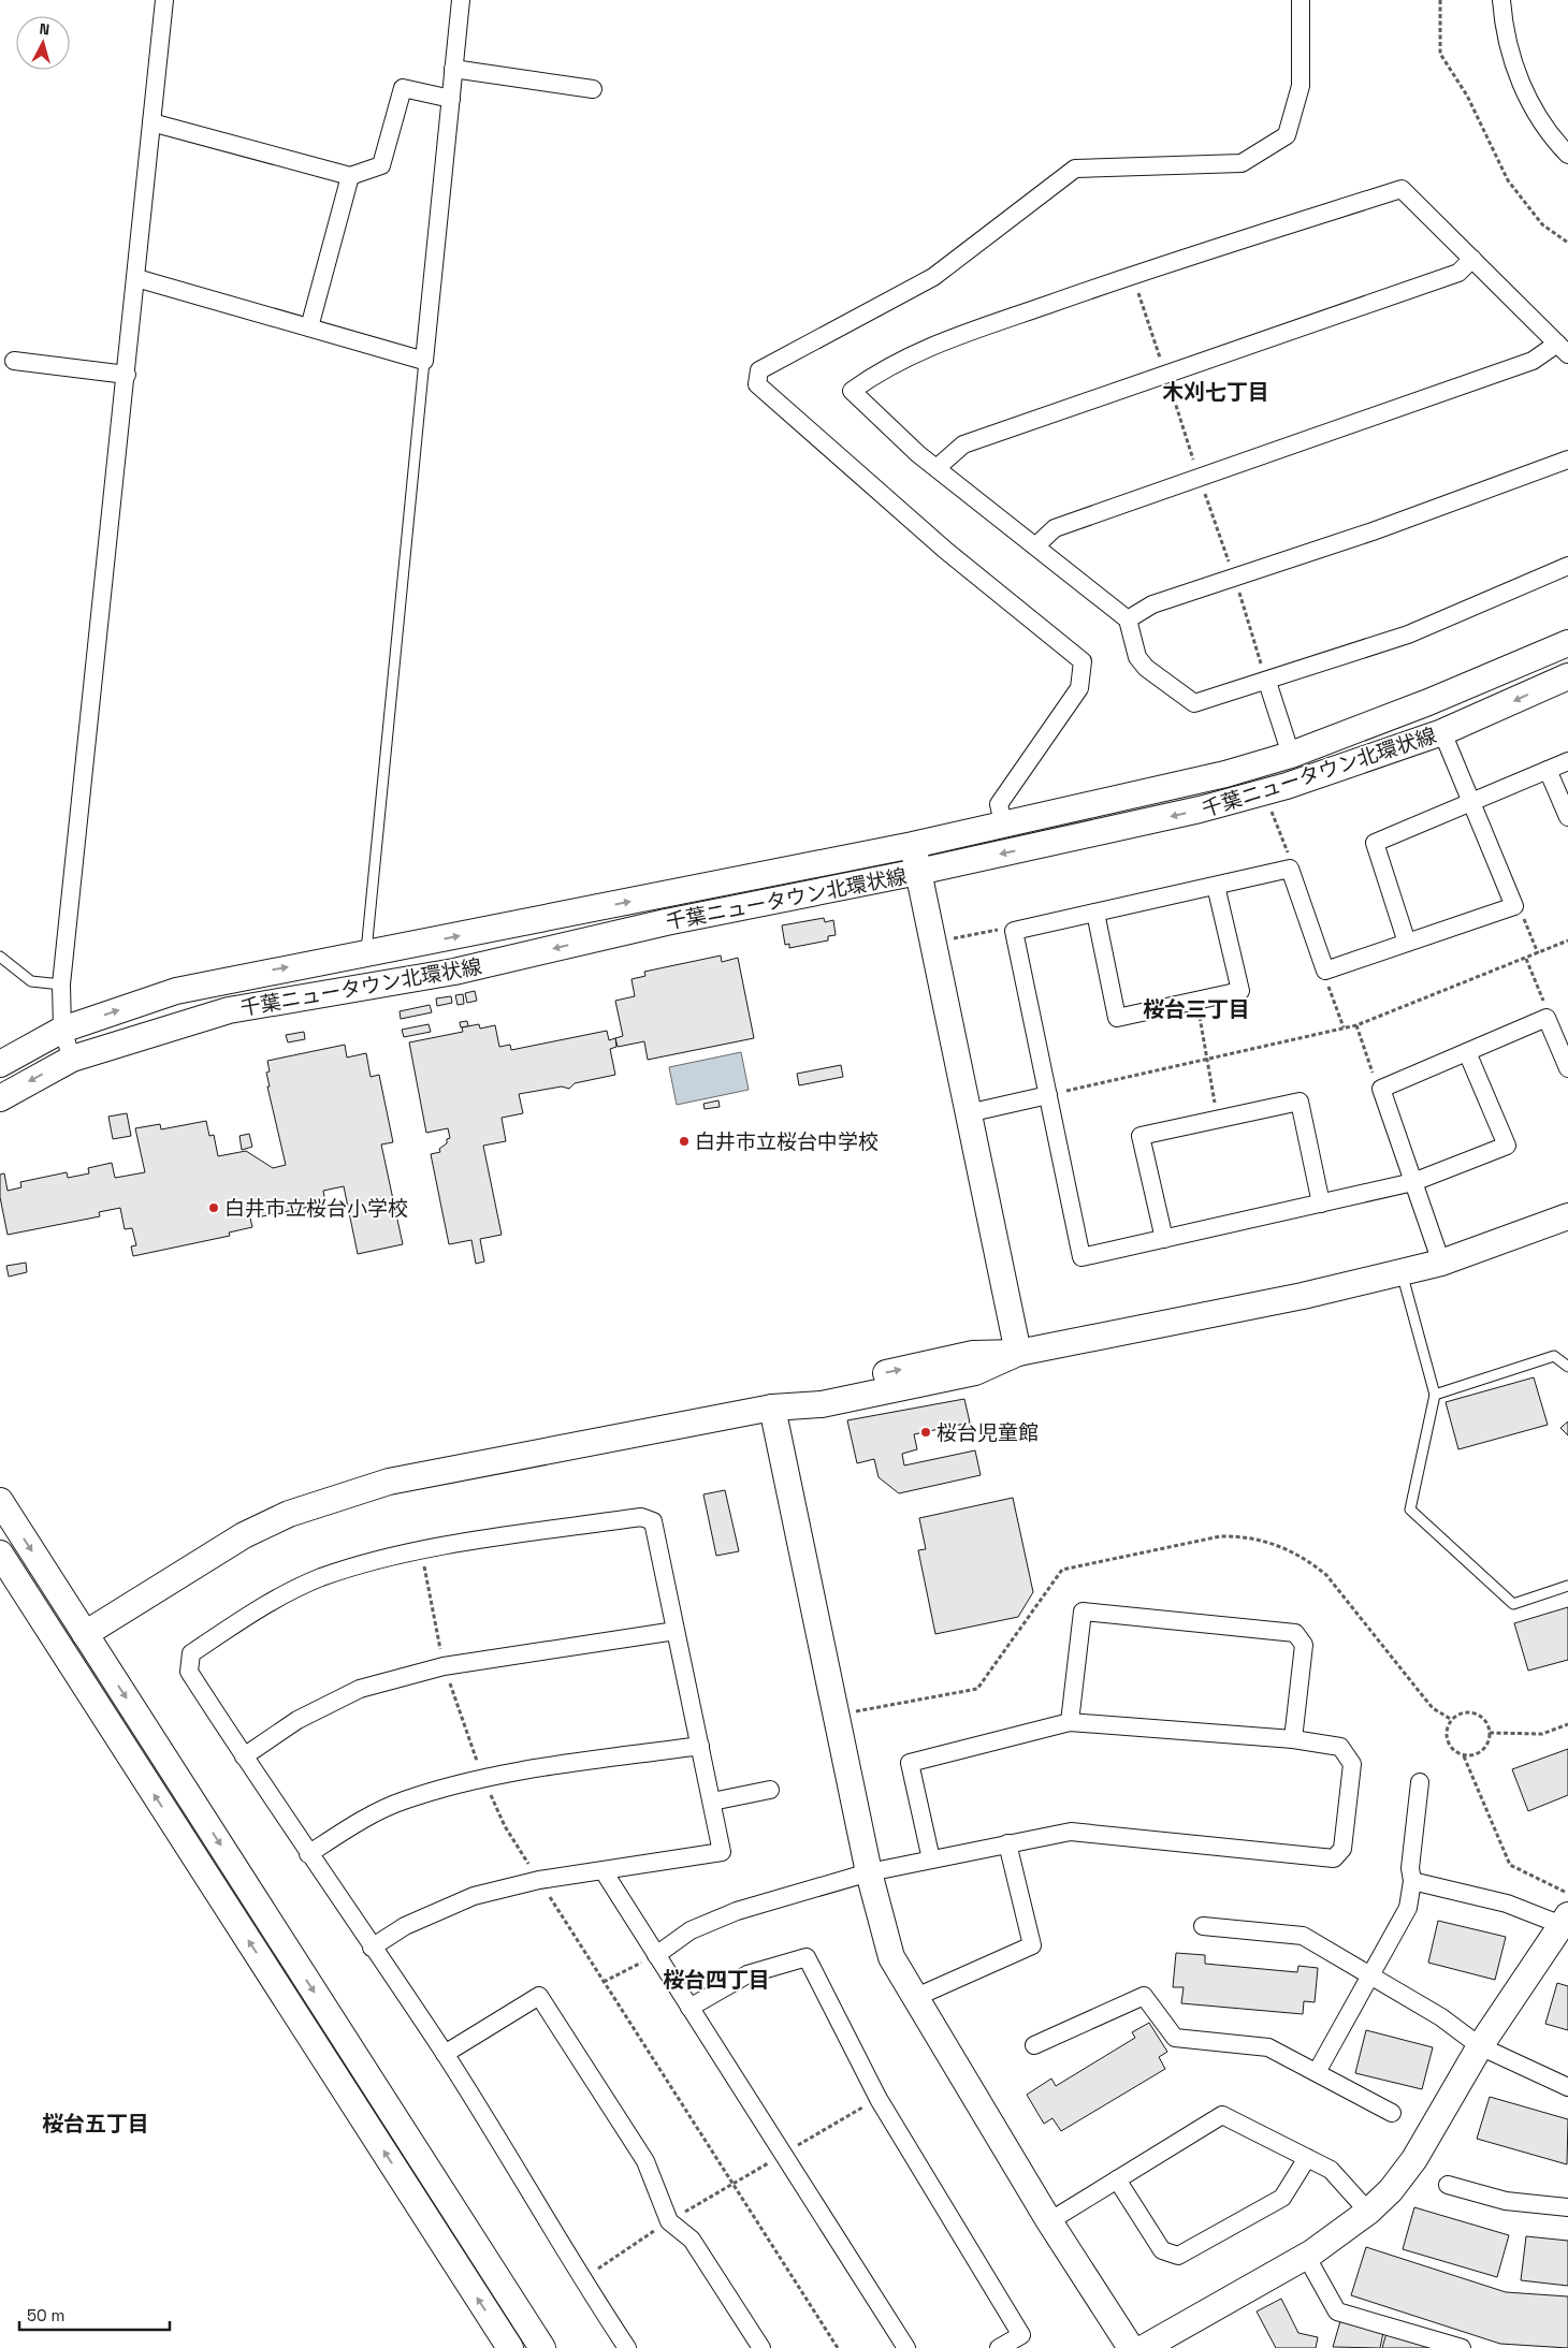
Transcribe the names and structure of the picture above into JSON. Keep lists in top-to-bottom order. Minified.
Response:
{"streets":{"street":["千葉ニュータウン北環状線"]},"districts":["木刈七丁目","桜台三丁目","桜台四丁目","桜台五丁目"],"places":["白井市立桜台中学校","白井市立桜台小学校","桜台児童館"],"scale_bar":"50 m","north":"top"}
